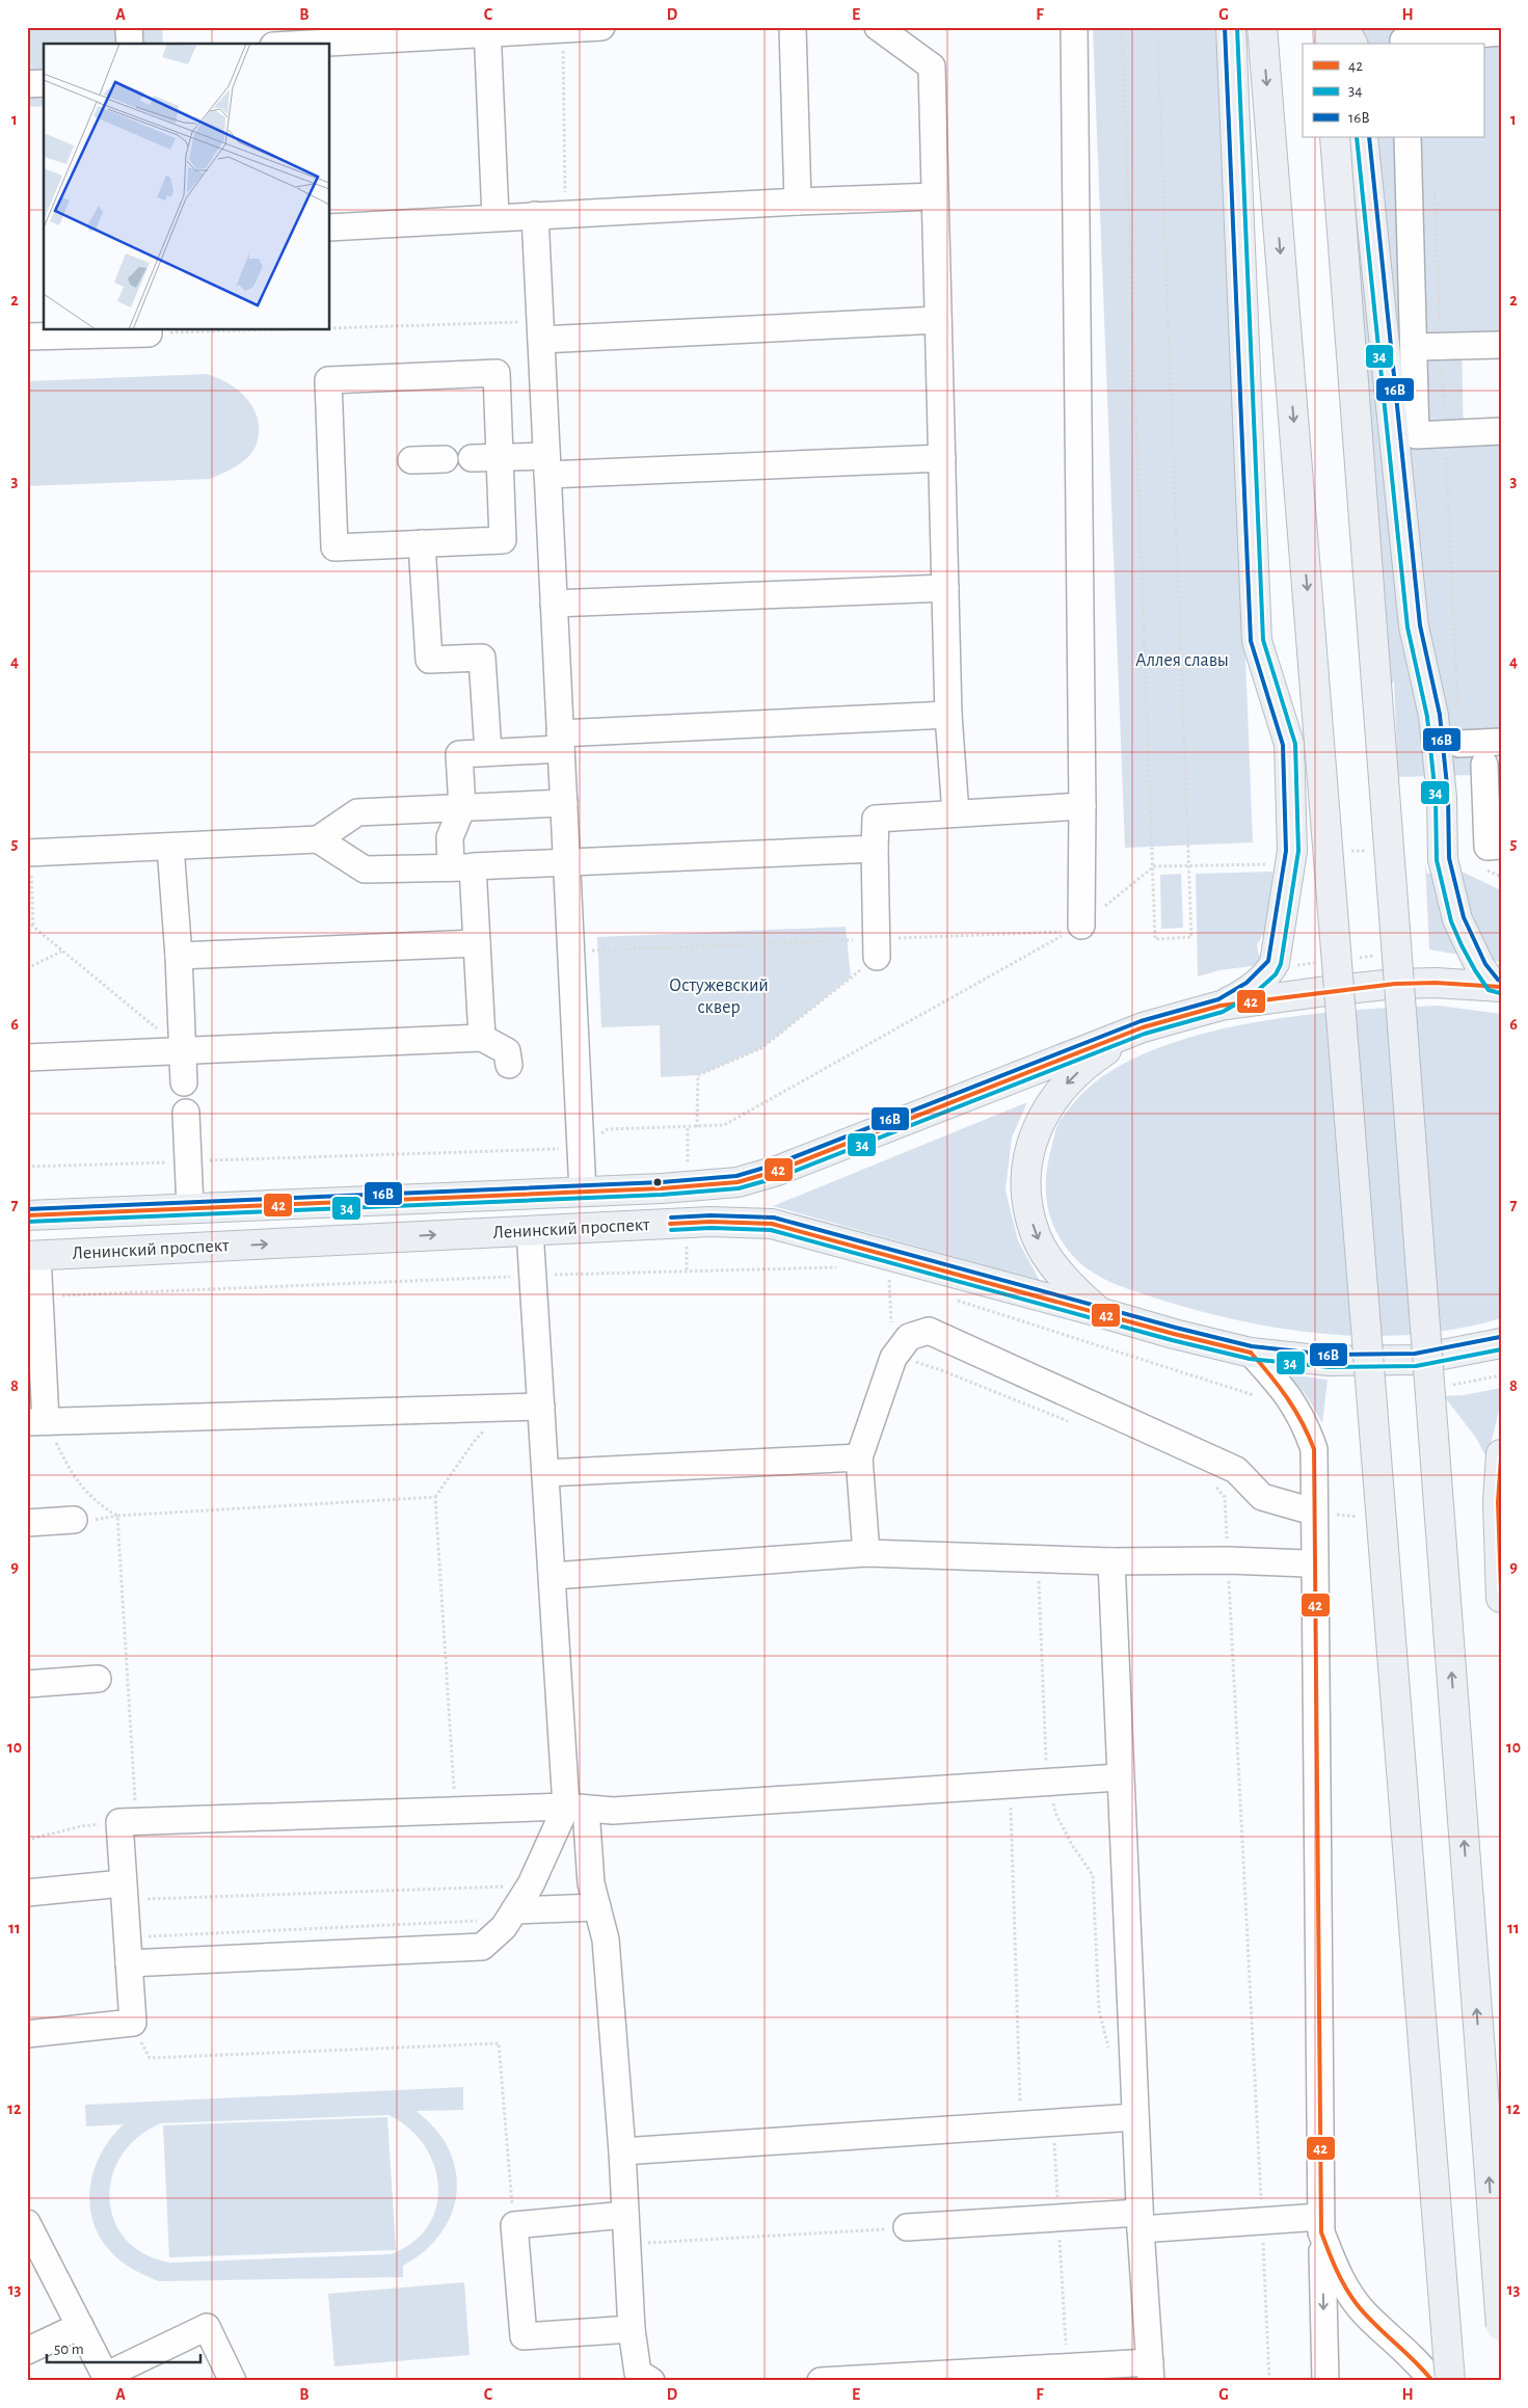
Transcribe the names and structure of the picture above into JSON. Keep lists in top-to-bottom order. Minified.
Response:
{"streets":{"main road":["Ленинский проспект"]},"parks":["Аллея славы","Остужевский сквер"],"lines":["transit line 34","transit line 16В","transit line 42"],"legend":["42","34","16В"],"scale_bar":"50 m","grid":{"columns":["A","B","C","D","E","F","G","H"],"rows":["1","2","3","4","5","6","7","8","9","10","11","12","13"]}}
